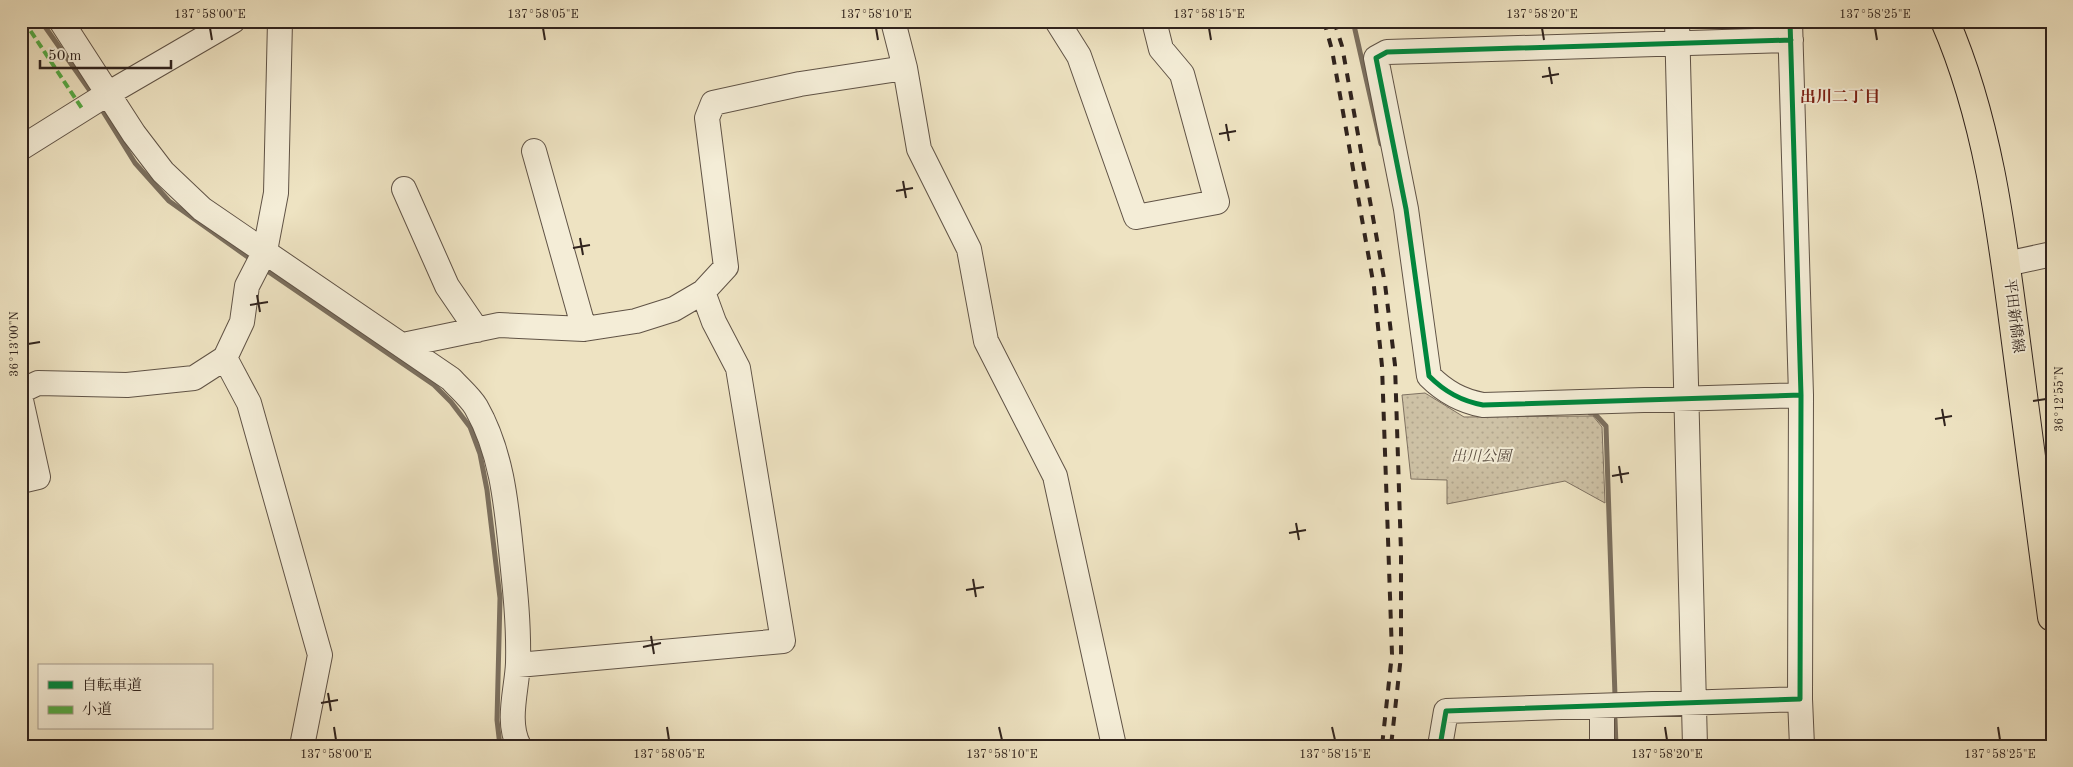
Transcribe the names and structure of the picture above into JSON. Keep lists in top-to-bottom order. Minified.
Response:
{"streets":{"main road":["平田新橋線"]},"districts":["出川二丁目"],"parks":["出川公園"],"legend":["自転車道","小道"],"scale_bar":"50 m","coordinates":["137°58'00\"E","137°58'05\"E","137°58'10\"E","137°58'15\"E","137°58'20\"E","137°58'25\"E","36°13'00\"N","36°12'55\"N"]}
